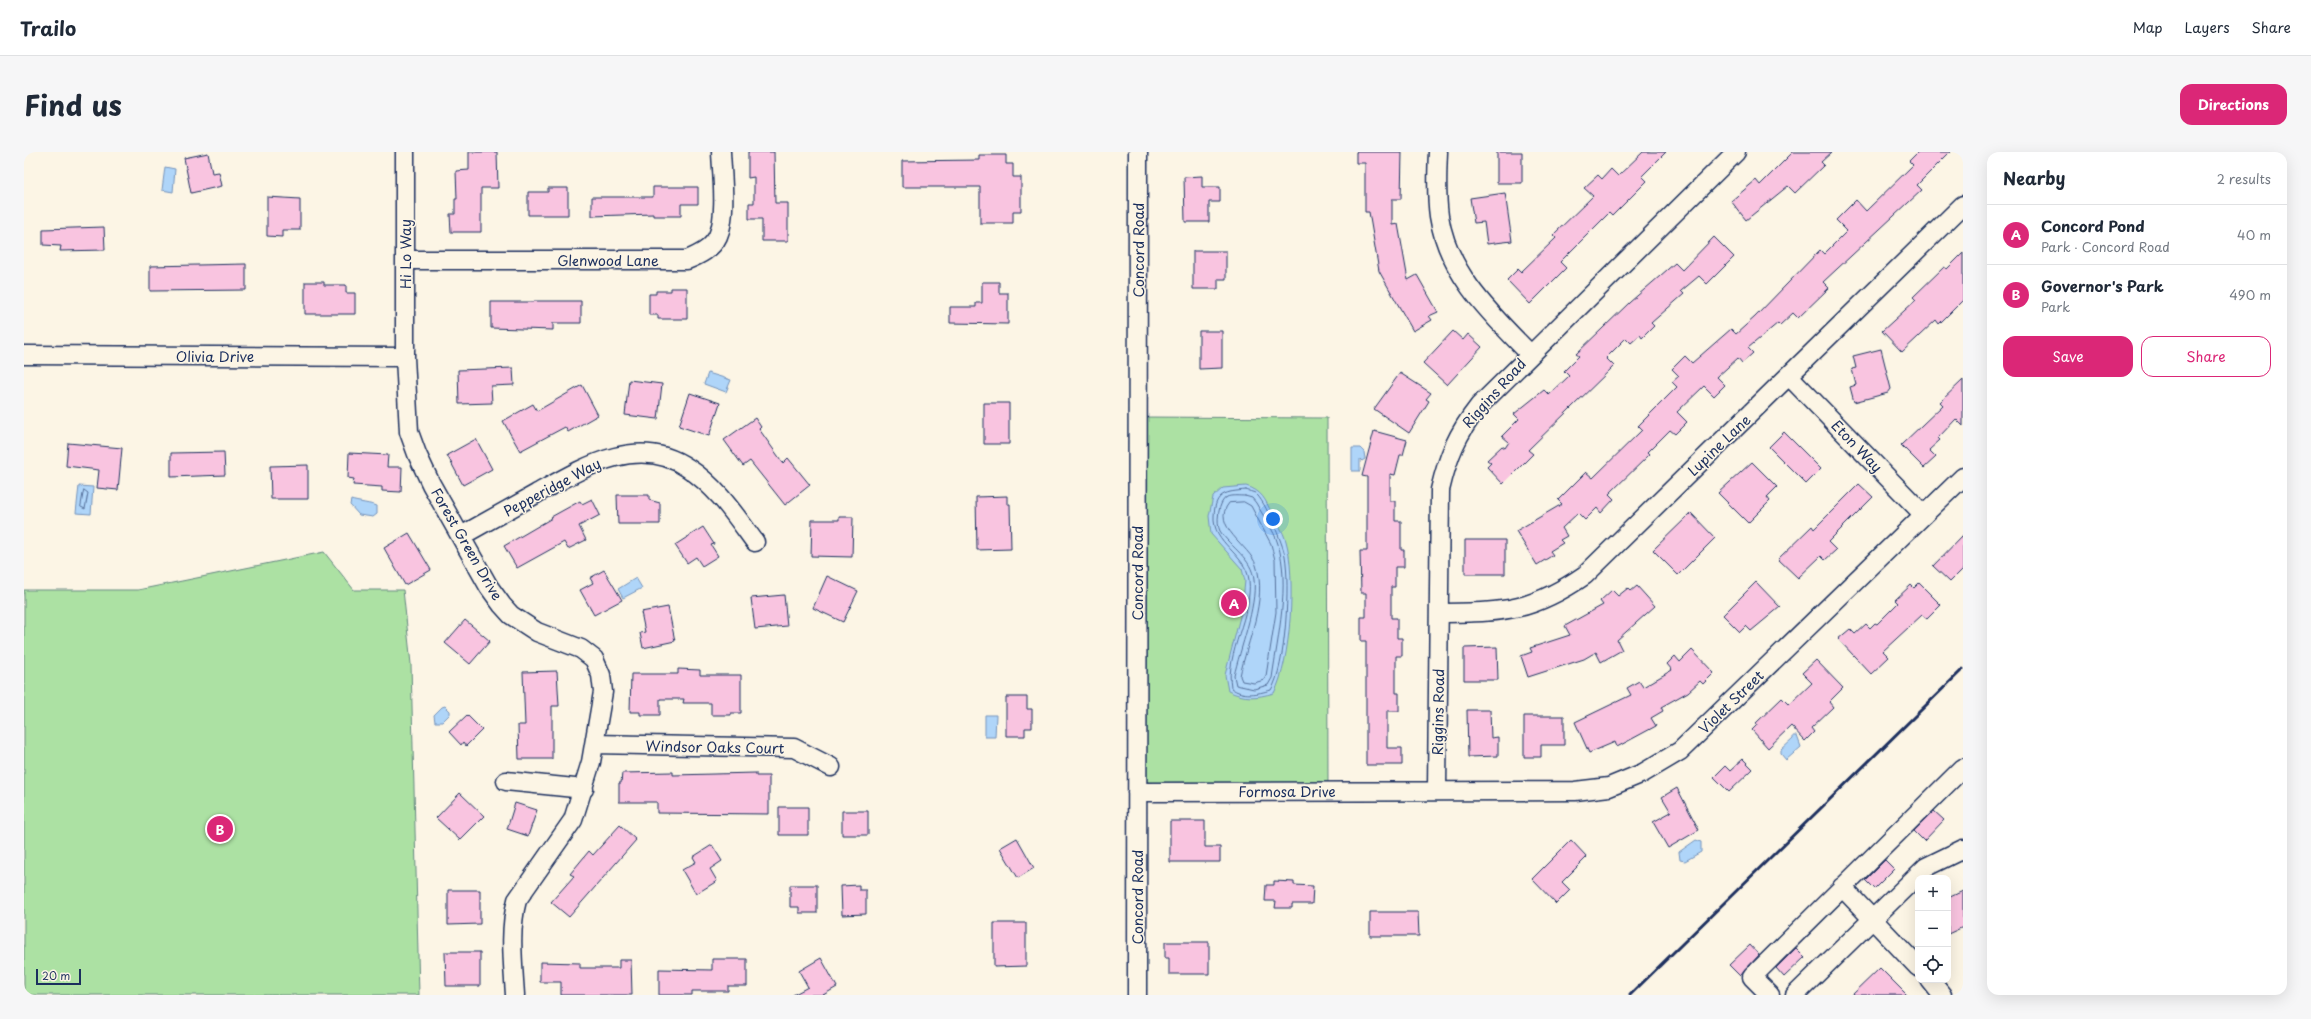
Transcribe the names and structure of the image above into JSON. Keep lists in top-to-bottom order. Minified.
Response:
{"streets":{"street":["Concord Road","Hi Lo Way","Glenwood Lane","Olivia Drive","Riggins Road","Lupine Lane","Eton Way","Pepperidge Way","Forest Green Drive","Violet Street","Windsor Oaks Court","Formosa Drive"]},"crossings":[["Concord Road","Formosa Drive"],["Hi Lo Way","Glenwood Lane"],["Hi Lo Way","Olivia Drive"],["Hi Lo Way","Forest Green Drive"],["Olivia Drive","Forest Green Drive"],["Riggins Road","Lupine Lane"],["Riggins Road","Violet Street"],["Riggins Road","Formosa Drive"],["Lupine Lane","Eton Way"],["Eton Way","Violet Street"],["Pepperidge Way","Forest Green Drive"],["Forest Green Drive","Windsor Oaks Court"],["Violet Street","Formosa Drive"]],"scale_bar":"20 m","page":{"header":"Trailo","nav":["Map","Layers","Share"],"title":"Find us","buttons":["Directions",["Save","Share"]],"heading":["Nearby","2 results"],"list":[{"mark":"A","name":"Concord Pond","note":"Park · Concord Road","value":"40 m"},{"mark":"B","name":"Governor's Park","note":"Park","value":"490 m"}],"pins":["A","B"],"map_buttons":["+","−"],"scale":"20 m"}}
